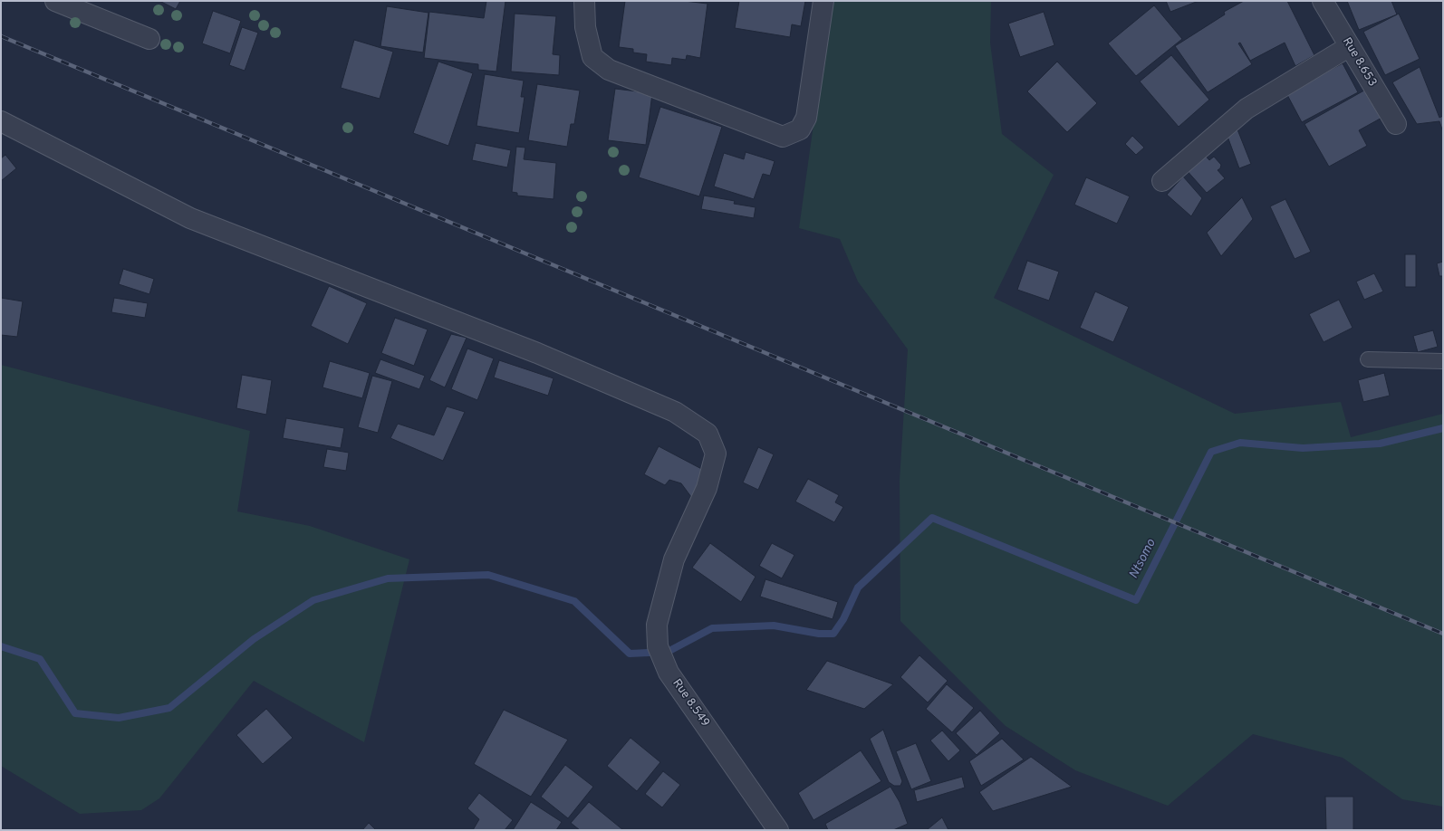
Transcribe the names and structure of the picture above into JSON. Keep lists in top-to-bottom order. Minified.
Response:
{"streets":{"street":["Rue 8.653","Rue 8.549"]},"water":["Ntsomo"]}
